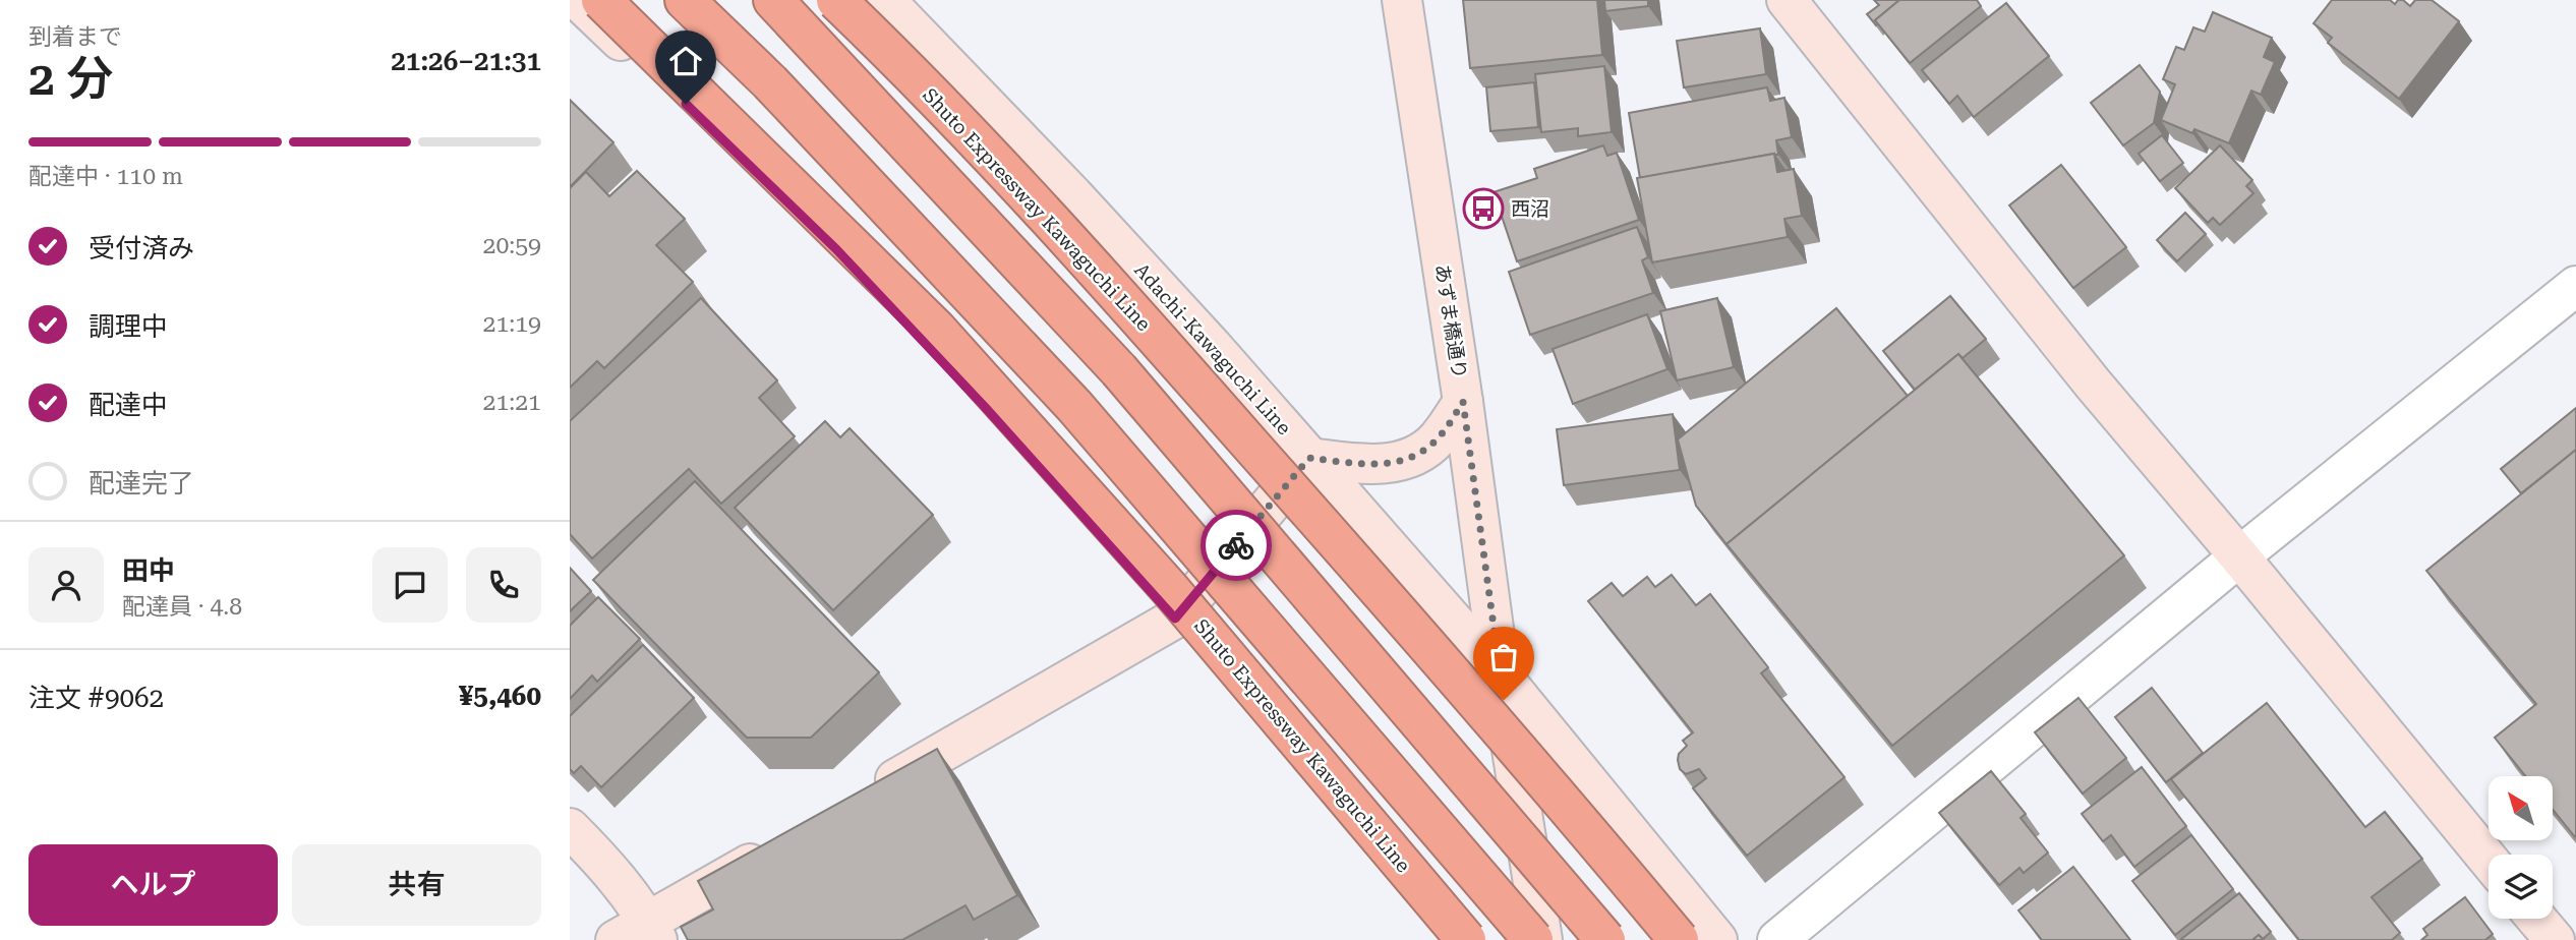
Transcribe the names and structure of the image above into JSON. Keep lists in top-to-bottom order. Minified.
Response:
{"streets":{"highway":["Shuto Expressway Kawaguchi Line"],"street":["あずま橋通り","Adachi-Kawaguchi Line"]},"crossings":[["あずま橋通り","Adachi-Kawaguchi Line"]],"places":{"bus stop":["西沼"]},"north":"top left","page":{"heading":["2 分","到着まで","21:26–21:31"],"panel":["田中","配達員 · 4.8","注文 #9062","¥5,460"],"bar":"配達中 · 110 m","list":[["受付済み","20:59"],["調理中","21:19"],["配達中","21:21"],"配達完了"],"buttons":["ヘルプ","共有"]}}
